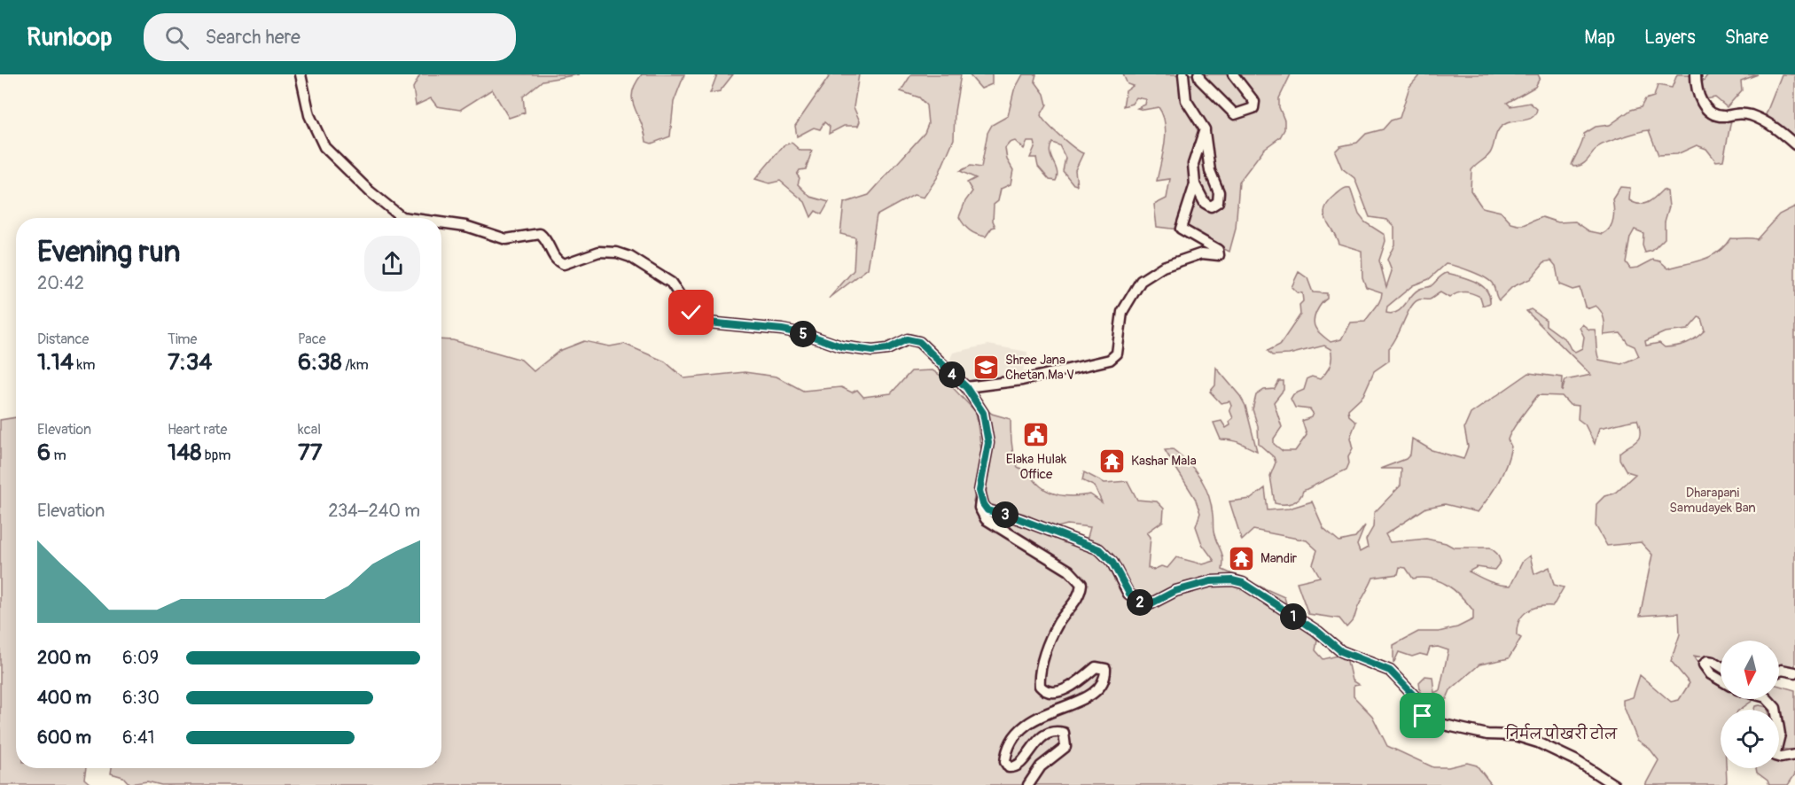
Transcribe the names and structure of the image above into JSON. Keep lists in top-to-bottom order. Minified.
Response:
{"districts":["निर्मल पोखरी टोल"],"parks":["Dharapani Samudayek Ban"],"places":{"school or university":["Shree Jana Chetan Ma V"],"public building":["Elaka Hulak Office"],"temple":["Kashar Mala","Mandir"]},"north":"bottom","page":{"header":"Runloop","search":"Search here","nav":["Map","Layers","Share"],"heading":["Evening run","20:42"],"stats":[["Distance","1.14 km"],["Time","7:34"],["Pace","6:38 /km"],["Elevation","6 m"],["Heart rate","148 bpm"],["kcal","77"]],"pins":["5","4","3","2","1"],"chart":["Elevation","234–240 m"],"list":[{"name":"200 m","note":"6:09"},{"name":"400 m","note":"6:30"},{"name":"600 m","note":"6:41"}]}}
